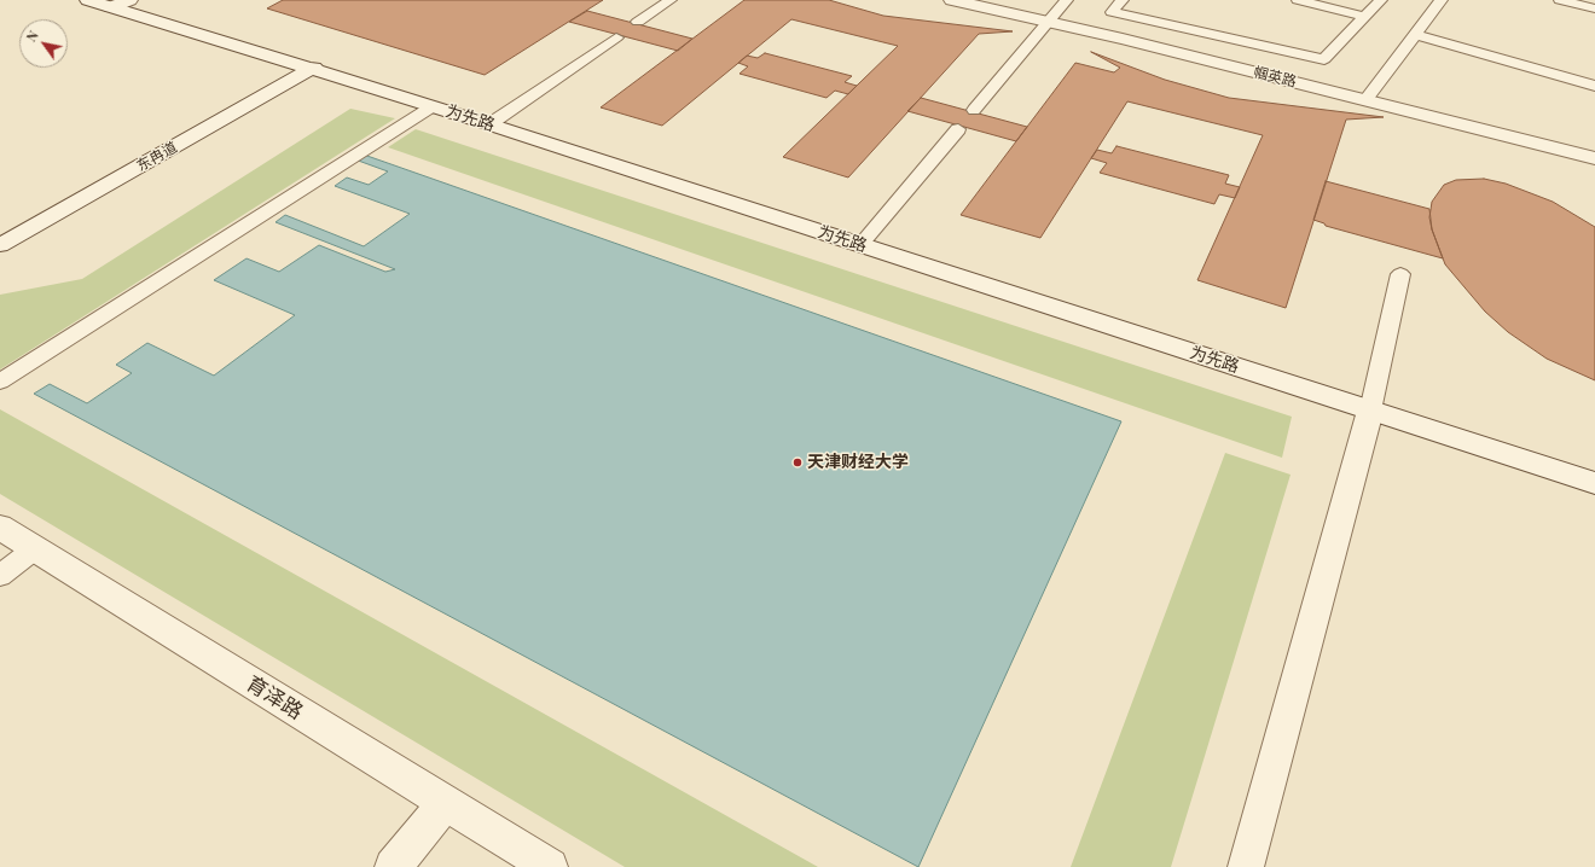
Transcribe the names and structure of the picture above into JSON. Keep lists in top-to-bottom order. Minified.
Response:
{"streets":{"street":["帼英路","为先路","东冉道","育泽路"]},"crossings":[["为先路","东冉道"]],"places":["天津财经大学"],"north":"top left"}
